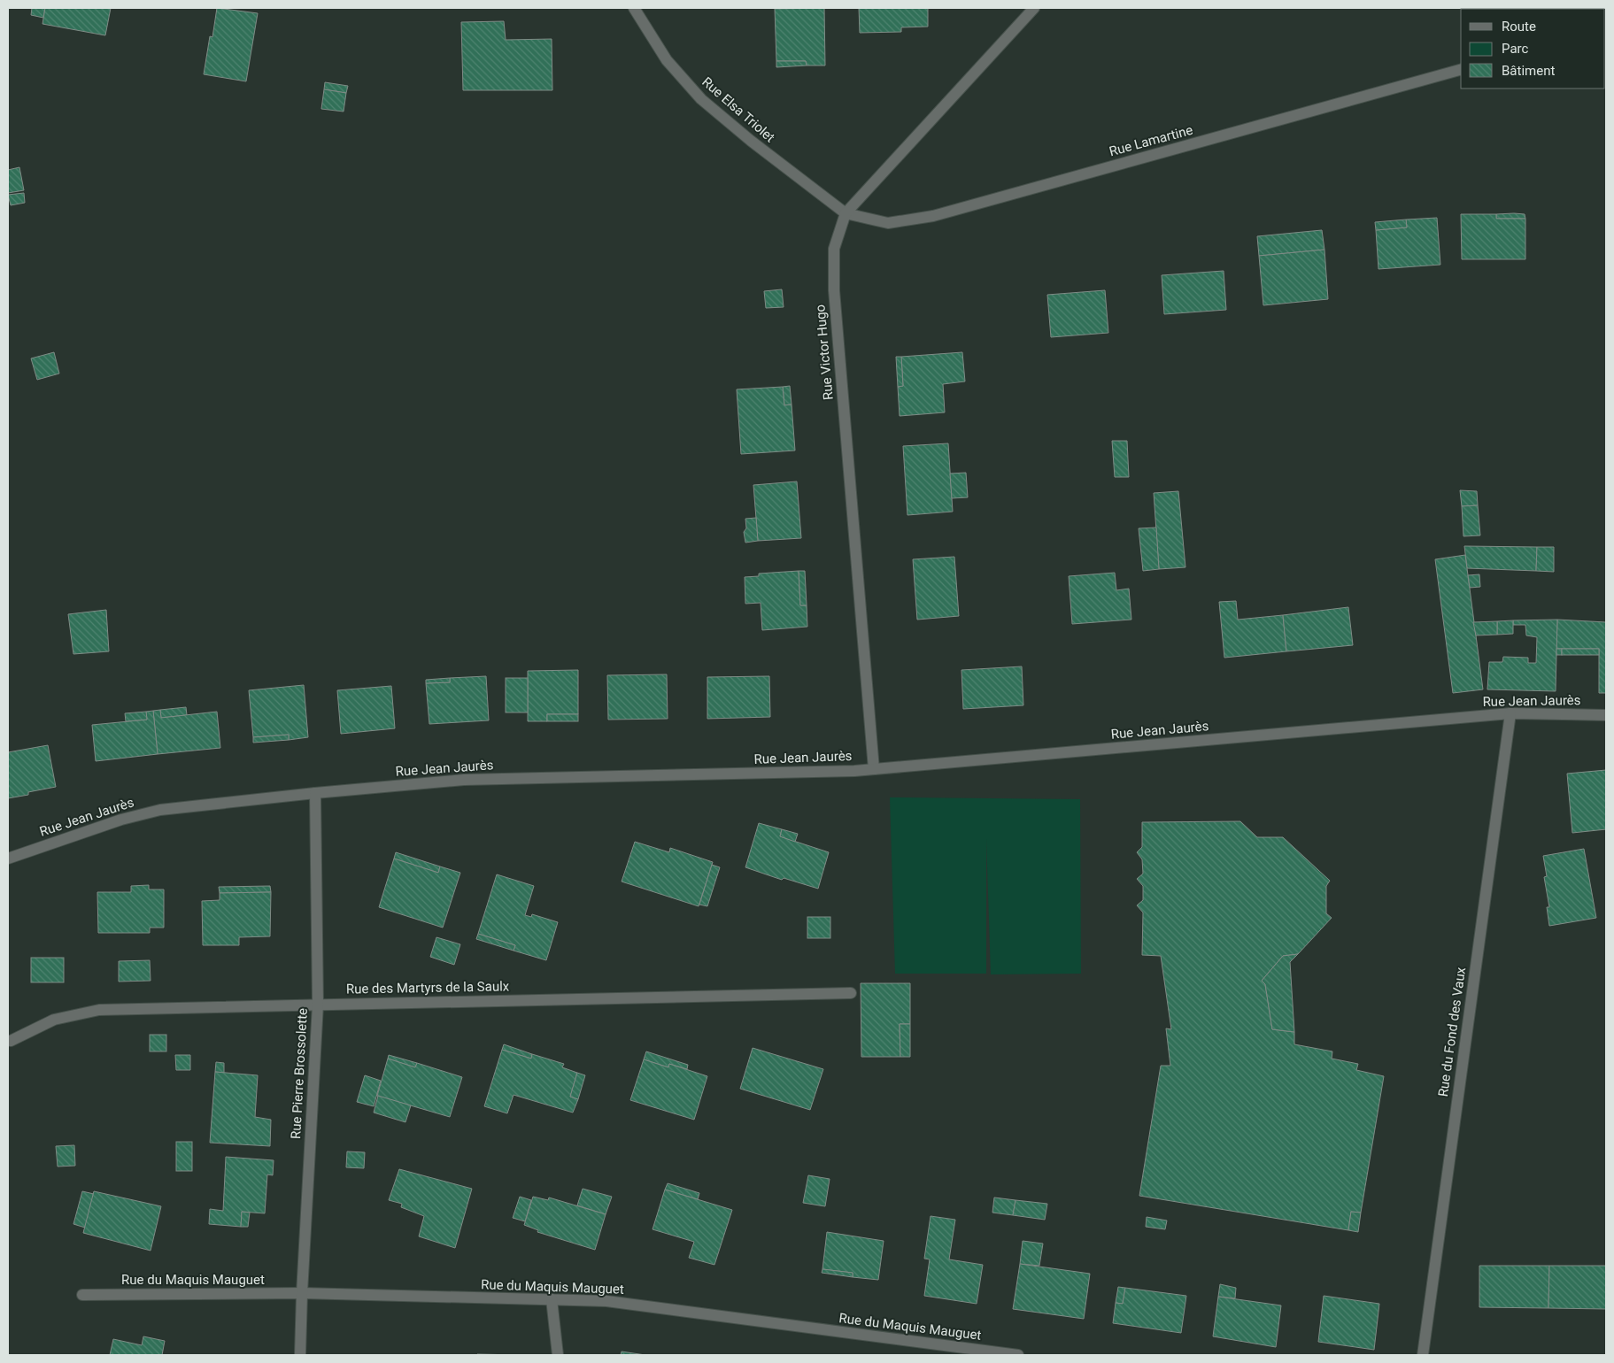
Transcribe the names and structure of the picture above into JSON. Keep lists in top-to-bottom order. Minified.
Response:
{"streets":{"street":["Rue Elsa Triolet","Rue Lamartine","Rue Victor Hugo","Rue Jean Jaurès","Rue des Martyrs de la Saulx","Rue du Fond des Vaux","Rue Pierre Brossolette","Rue du Maquis Mauguet"]},"crossings":[["Rue Elsa Triolet","Rue Lamartine"],["Rue Elsa Triolet","Rue Victor Hugo"],["Rue Lamartine","Rue Victor Hugo"],["Rue Victor Hugo","Rue Jean Jaurès"],["Rue Jean Jaurès","Rue du Fond des Vaux"],["Rue Jean Jaurès","Rue Pierre Brossolette"],["Rue des Martyrs de la Saulx","Rue Pierre Brossolette"],["Rue Pierre Brossolette","Rue du Maquis Mauguet"]],"legend":["Route","Parc","Bâtiment"]}
